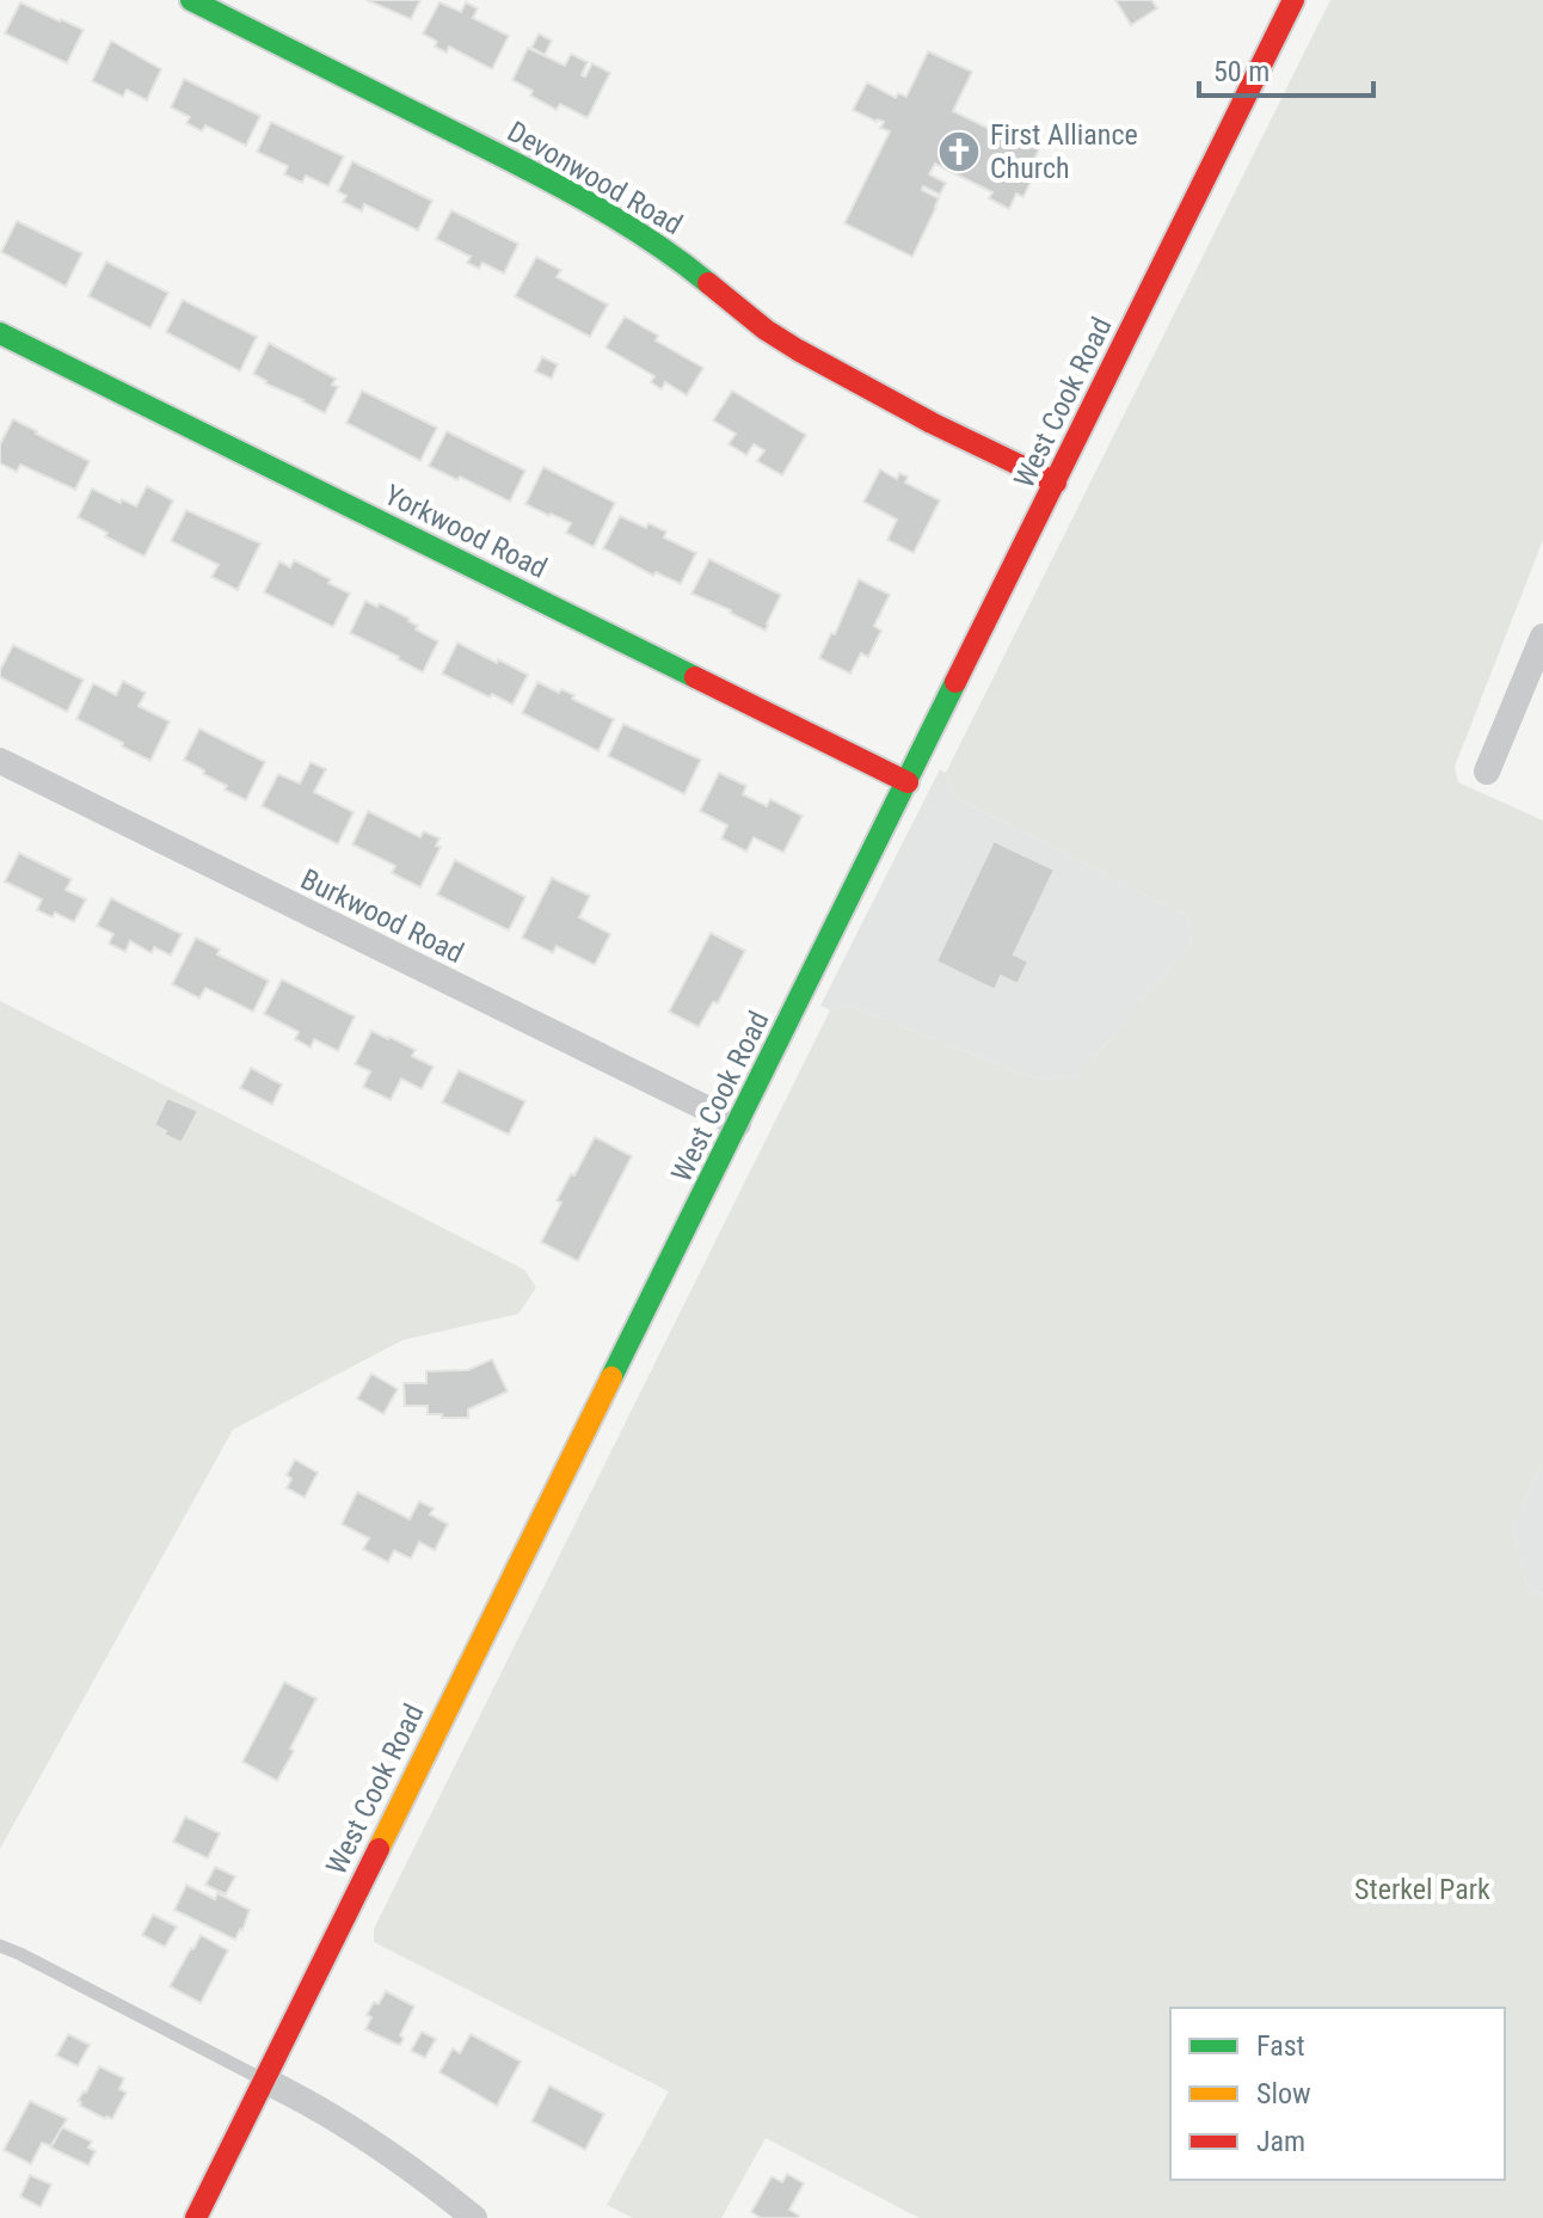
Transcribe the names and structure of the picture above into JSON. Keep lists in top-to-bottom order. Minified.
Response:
{"streets":{"main road":["Devonwood Road","West Cook Road","Yorkwood Road"],"street":["Burkwood Road"]},"crossings":[["Devonwood Road","West Cook Road"],["West Cook Road","Yorkwood Road"],["West Cook Road","Burkwood Road"]],"parks":["Sterkel Park"],"places":{"church":["First Alliance Church"]},"legend":["Fast","Slow","Jam"],"scale_bar":"50 m"}
